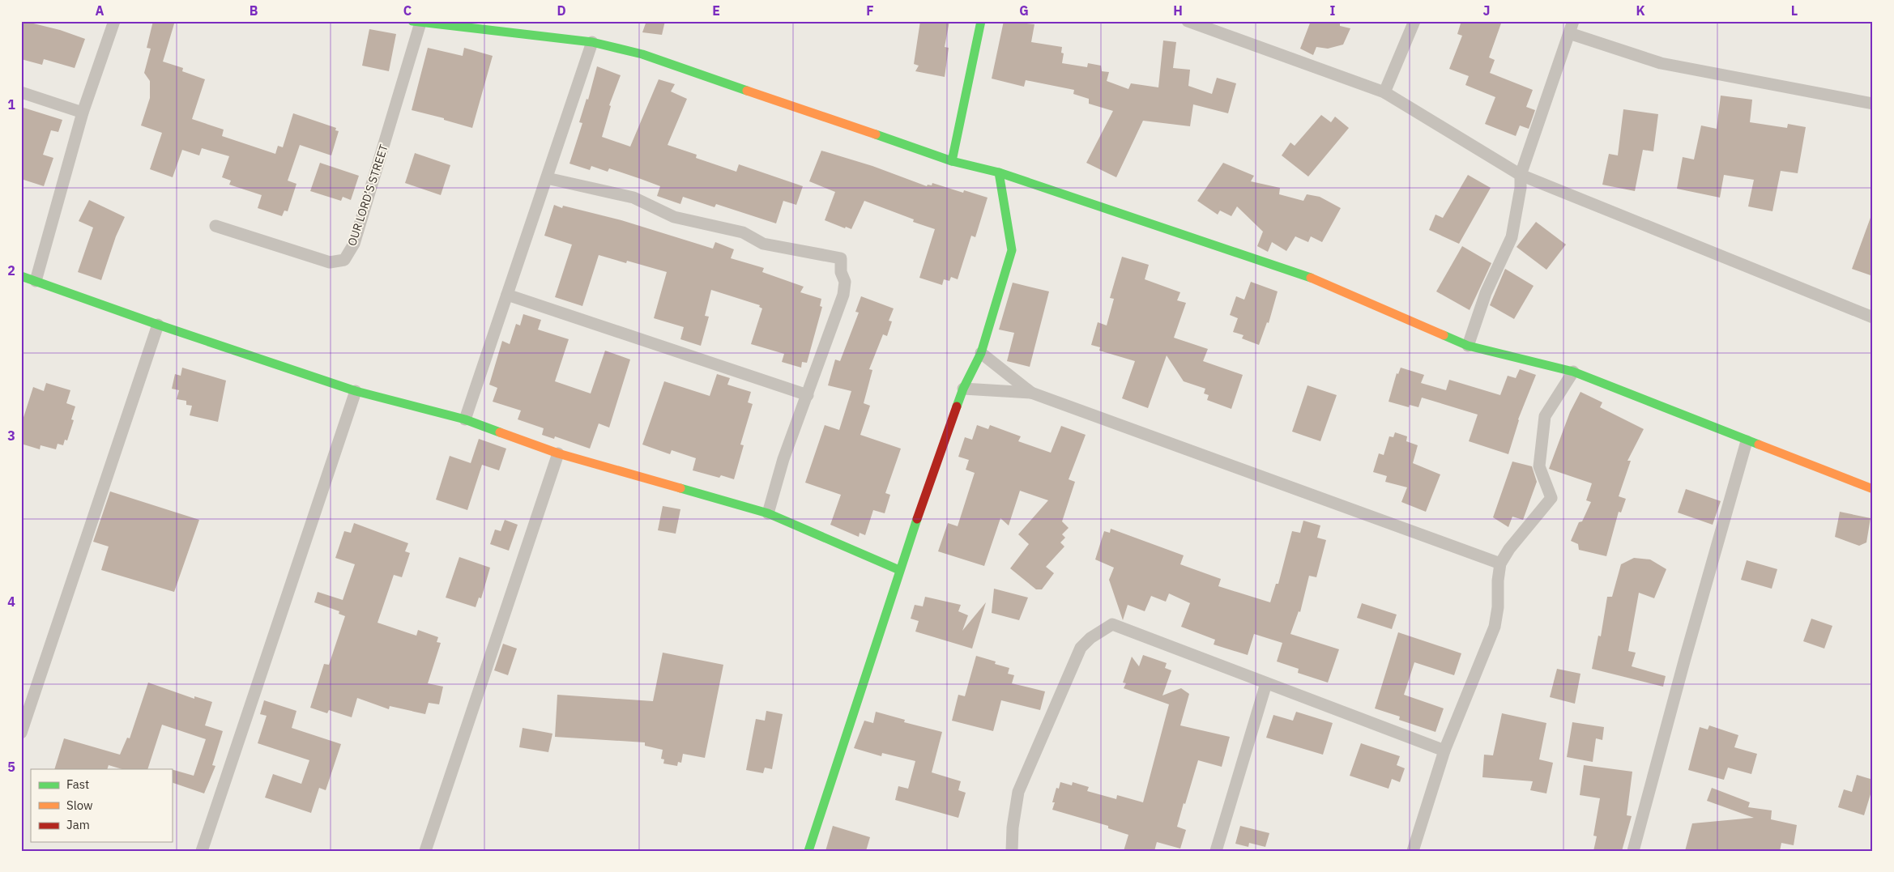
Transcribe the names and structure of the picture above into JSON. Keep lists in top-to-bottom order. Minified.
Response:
{"streets":{"street":["OUR LORD’S STREET"]},"legend":["Fast","Slow","Jam"],"grid":{"columns":["A","B","C","D","E","F","G","H","I","J","K","L"],"rows":["1","2","3","4","5"]}}
